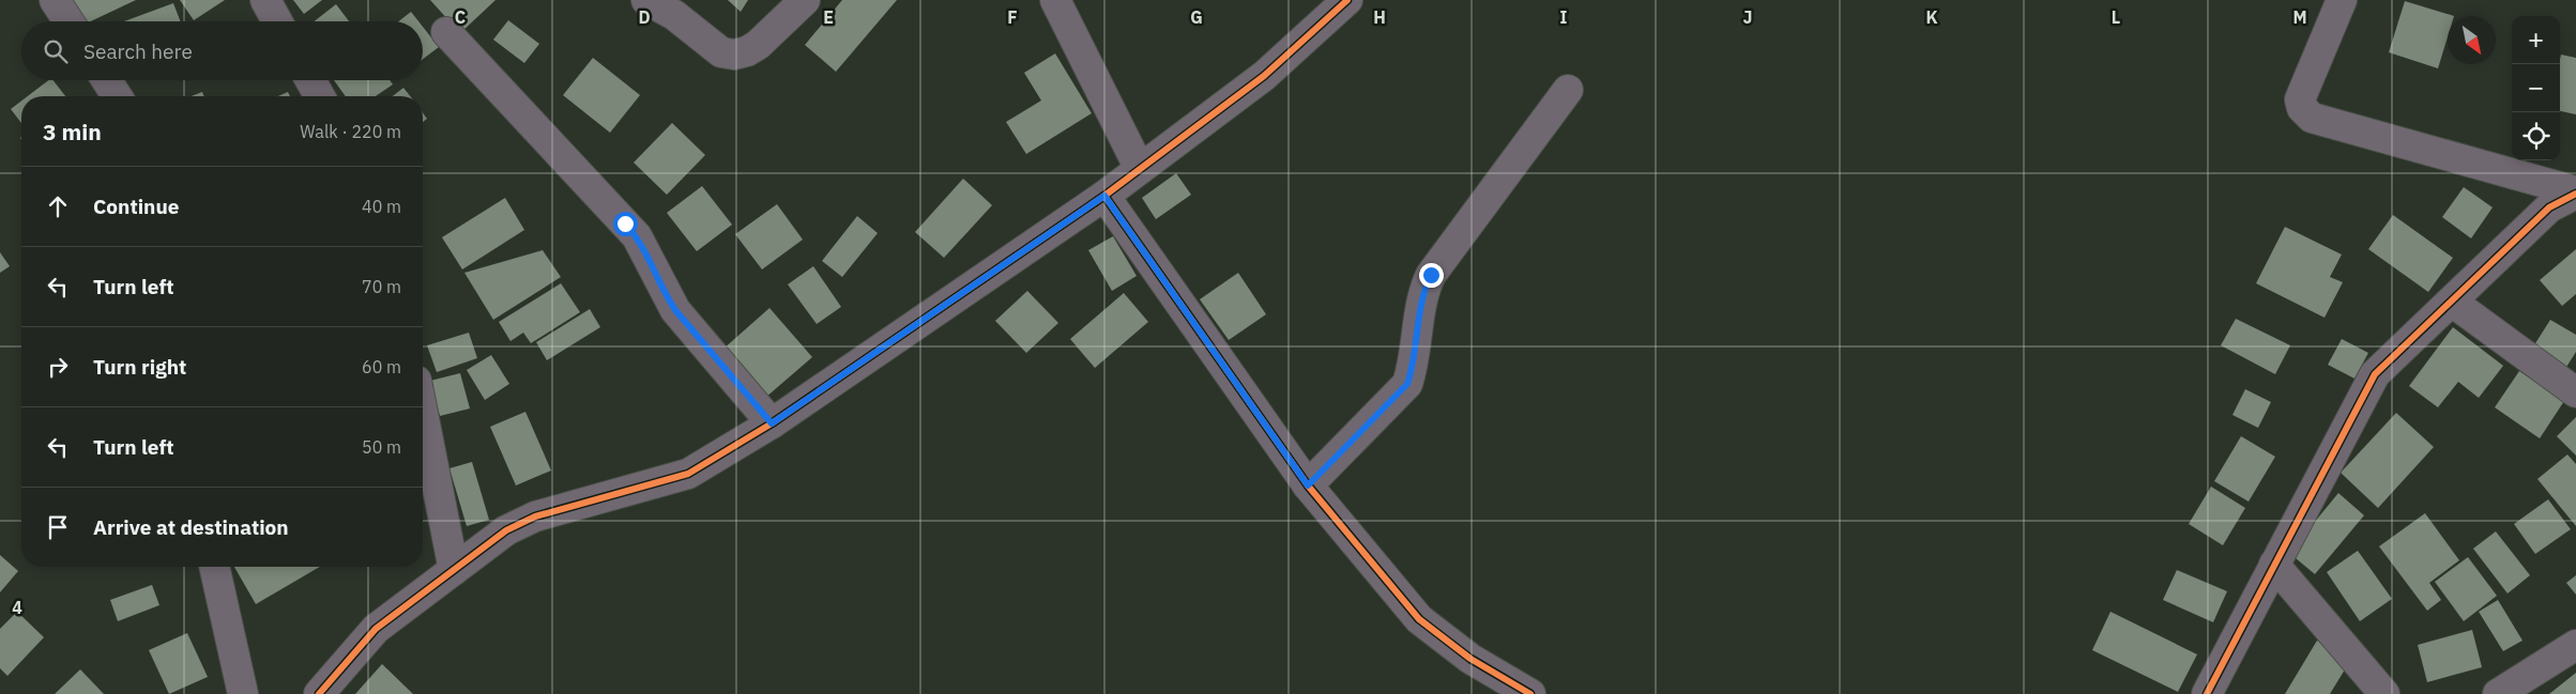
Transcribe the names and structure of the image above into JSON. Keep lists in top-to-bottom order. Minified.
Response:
{"north":"bottom right","page":{"map_buttons":["+","−"],"search":"Search here","heading":["3 min","Walk · 220 m"],"list":[["Continue","40 m"],["Turn left","70 m"],["Turn right","60 m"],["Turn left","50 m"],"Arrive at destination"]},"grid":{"columns":["C","D","E","F","G","H","I","J","K","L","M"],"rows":["4"]}}
